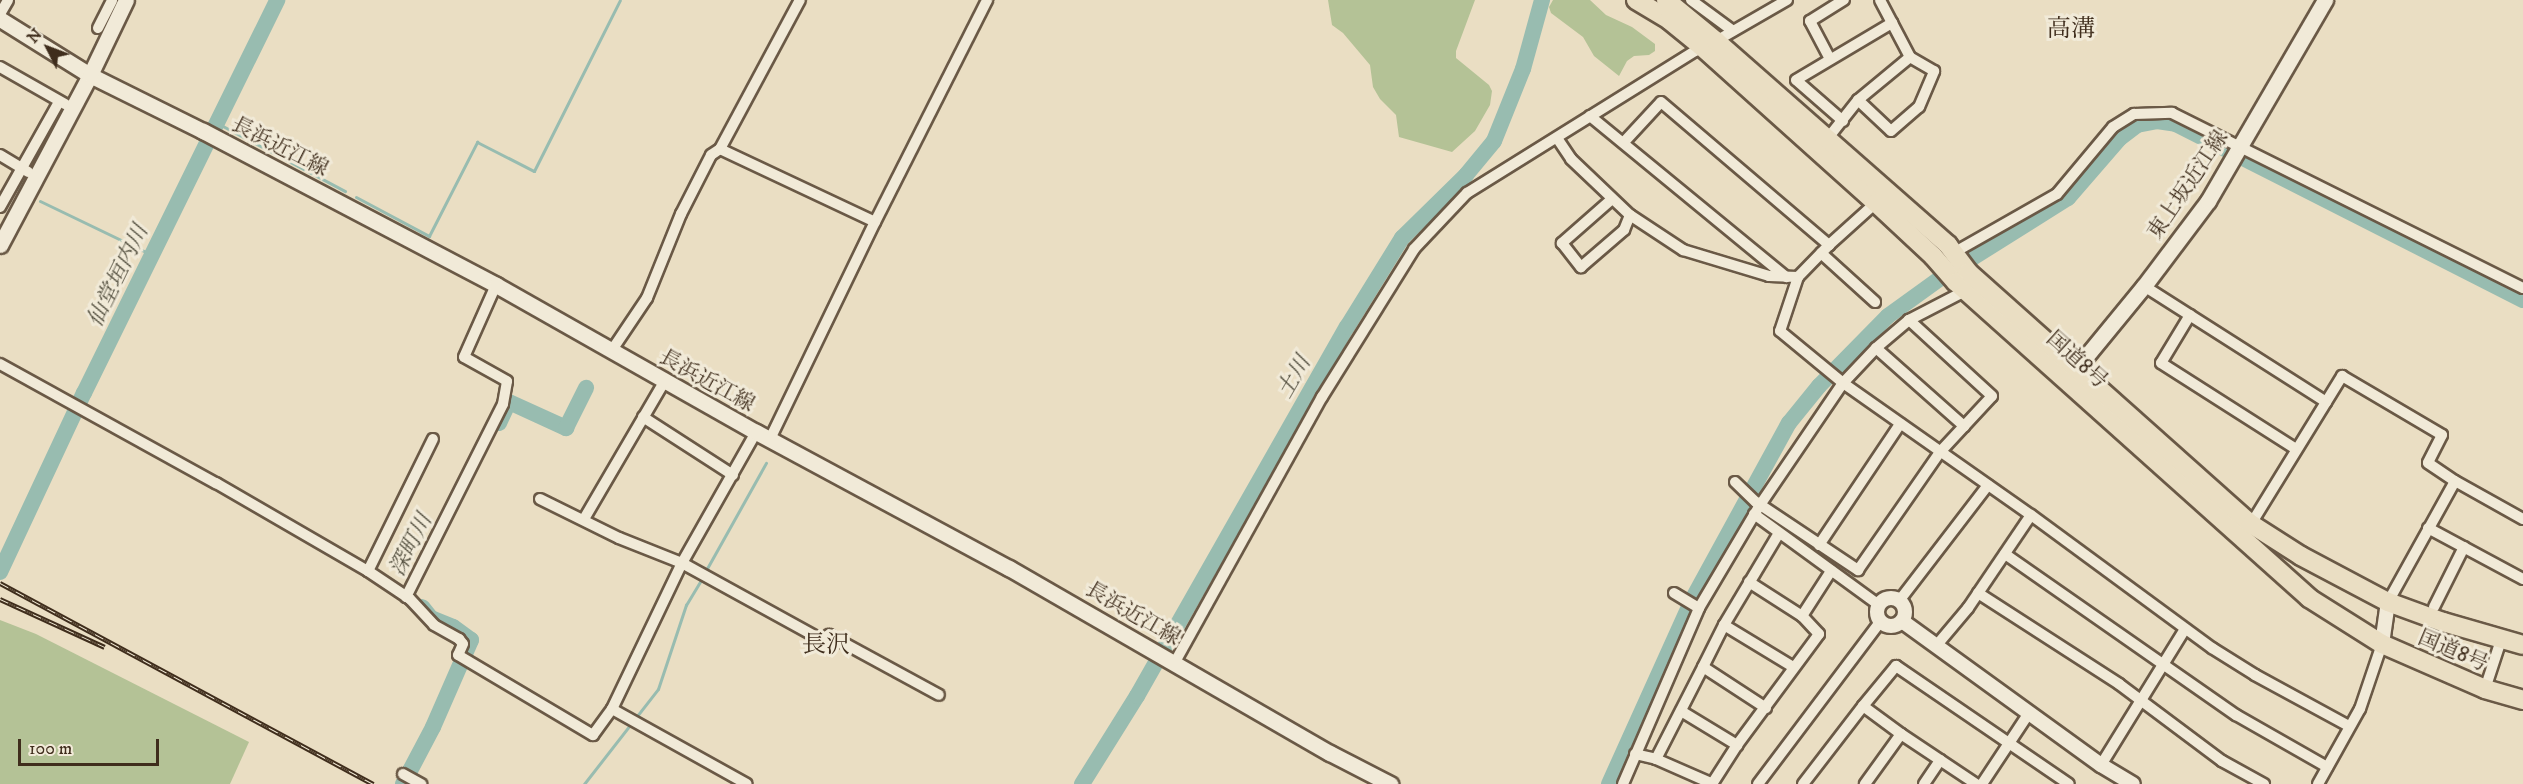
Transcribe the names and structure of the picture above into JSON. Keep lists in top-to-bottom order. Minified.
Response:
{"streets":{"highway":["国道8号"],"main road":["長浜近江線","東上坂近江線"]},"crossings":[["東上坂近江線","国道8号"]],"districts":["高溝","長沢"],"water":["仙堂垣内川","土川","深町川"],"scale_bar":"100 m","north":"top left"}
